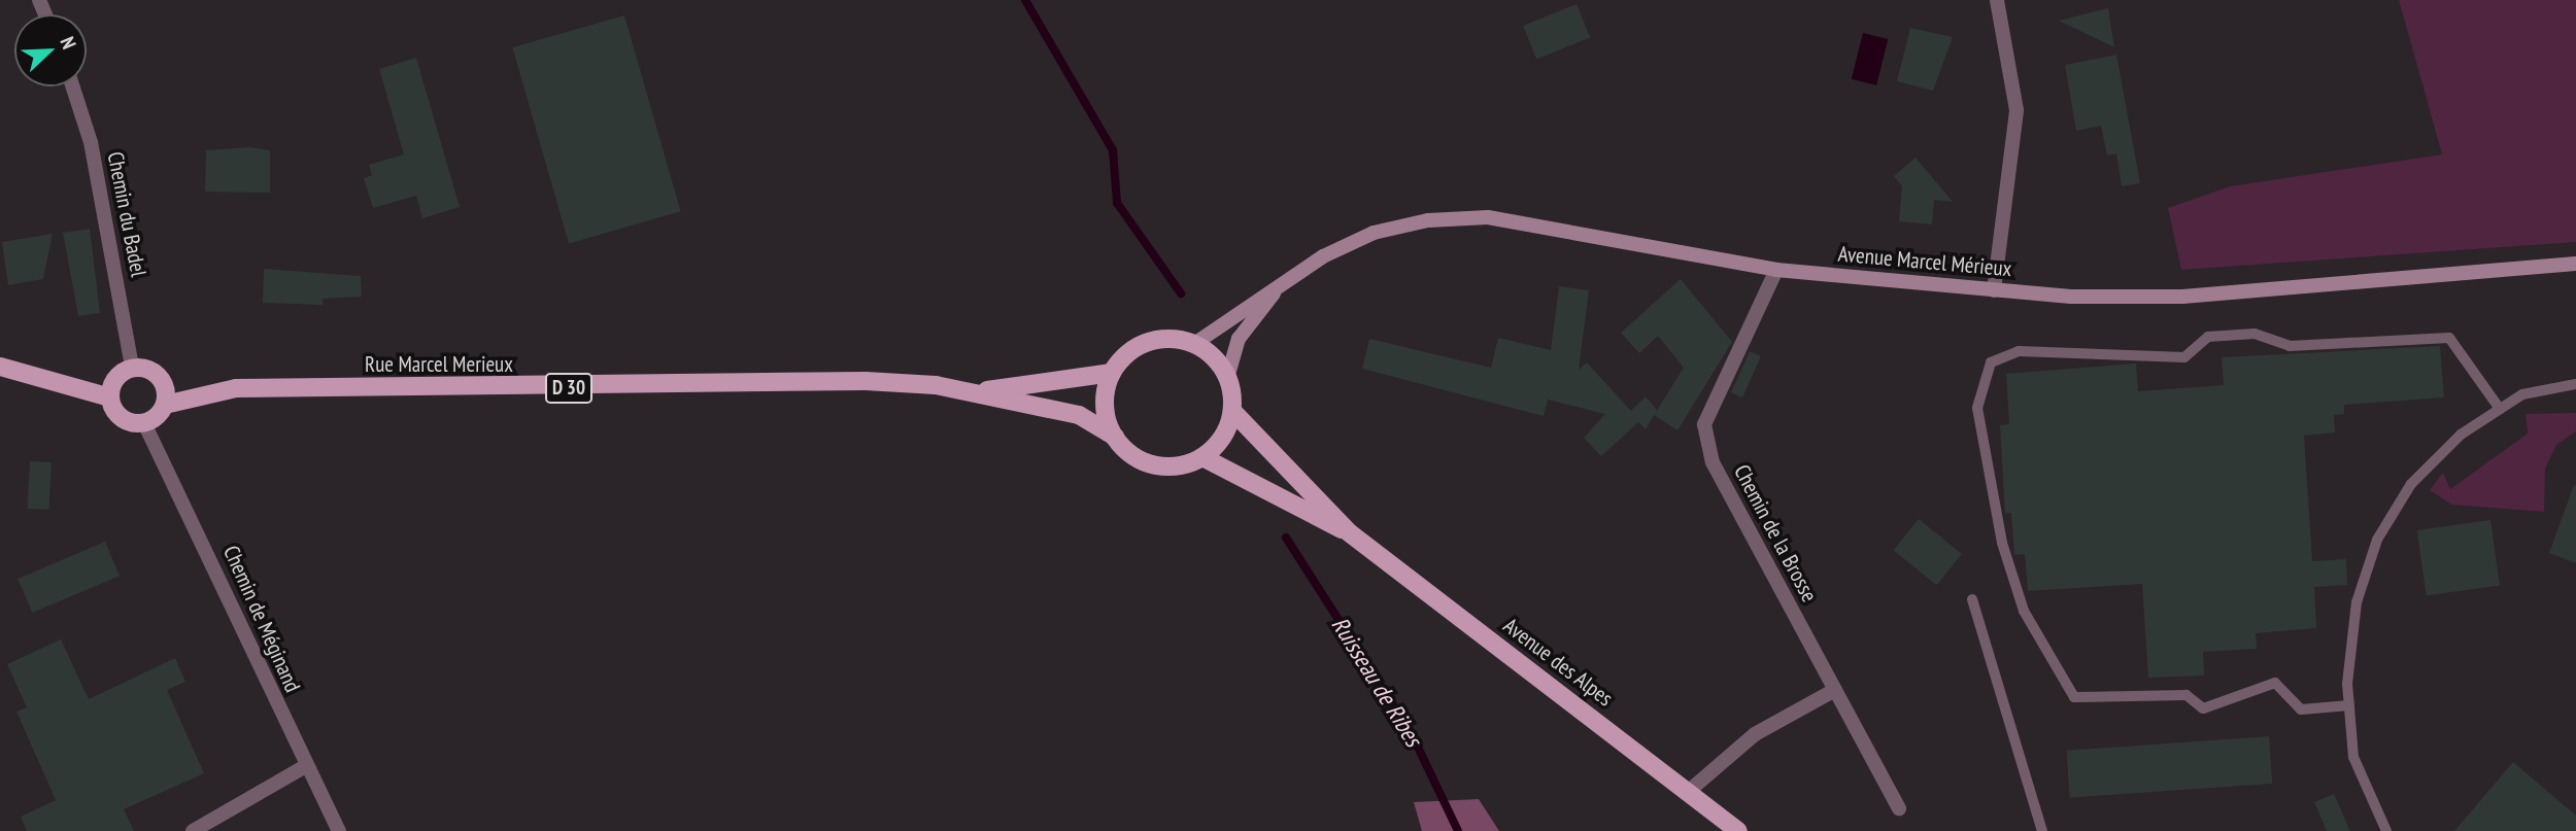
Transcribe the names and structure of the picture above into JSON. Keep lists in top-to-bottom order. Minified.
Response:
{"streets":{"main road":["Avenue Marcel Mérieux","Rue Marcel Merieux","D 30","Avenue des Alpes"],"street":["Chemin du Badel","Chemin de la Brosse","Chemin de Méginand"]},"crossings":[["Chemin du Badel","Rue Marcel Merieux"],["Chemin du Badel","Chemin de Méginand"],["Avenue Marcel Mérieux","Rue Marcel Merieux"],["Avenue Marcel Mérieux","Chemin de la Brosse"],["Avenue Marcel Mérieux","Avenue des Alpes"],["Rue Marcel Merieux","Chemin de Méginand"],["Rue Marcel Merieux","Avenue des Alpes"]],"water":["Ruisseau de Ribes"],"north":"top right"}
